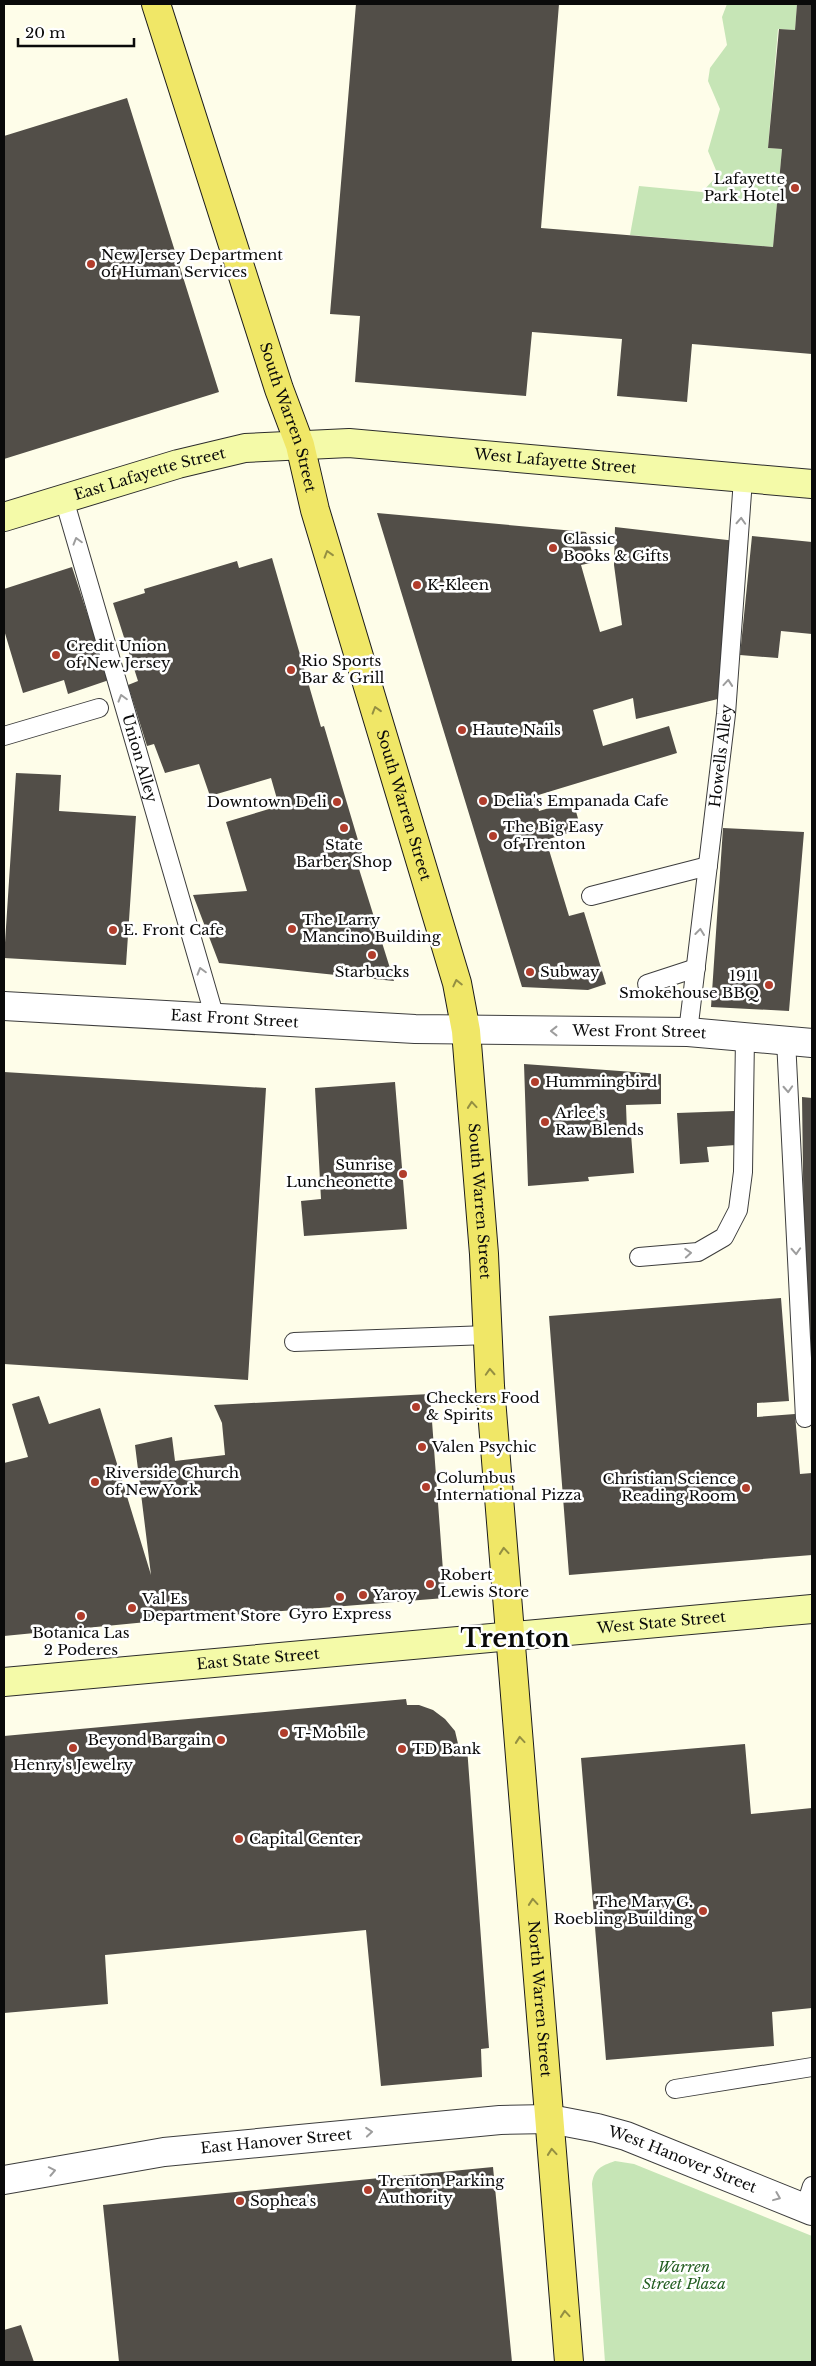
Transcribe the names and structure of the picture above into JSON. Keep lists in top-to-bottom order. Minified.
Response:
{"streets":{"main road":["South Warren Street","North Warren Street"],"street":["West Lafayette Street","East Lafayette Street","East Front Street","West Front Street","West State Street","East State Street","East Hanover Street","West Hanover Street"],"lane":["Howells Alley","Union Alley"]},"crossings":[["South Warren Street","West Lafayette Street"],["South Warren Street","East Lafayette Street"],["South Warren Street","East Front Street"],["South Warren Street","West Front Street"],["South Warren Street","West State Street"],["South Warren Street","East State Street"],["South Warren Street","North Warren Street"],["West Lafayette Street","East Lafayette Street"],["West Lafayette Street","Howells Alley"],["East Lafayette Street","Union Alley"],["Howells Alley","West Front Street"],["Union Alley","East Front Street"],["East Front Street","West Front Street"],["West State Street","East State Street"],["West State Street","North Warren Street"],["East State Street","North Warren Street"],["North Warren Street","East Hanover Street"],["North Warren Street","West Hanover Street"],["East Hanover Street","West Hanover Street"]],"one_way":["South Warren Street","Howells Alley","Union Alley","West Front Street","North Warren Street","East Hanover Street","West Hanover Street"],"districts":["Trenton"],"parks":["Warren Street Plaza"],"places":["Lafayette Park Hotel","New Jersey Department of Human Services","Classic Books & Gifts","K-Kleen","Credit Union of New Jersey","Rio Sports Bar & Grill","Haute Nails","Delia's Empanada Cafe","Downtown Deli","State Barber Shop","The Big Easy of Trenton","The Larry Mancino Building","E. Front Cafe","Starbucks","Subway","1911 Smokehouse BBQ","Hummingbird","Arlee's Raw Blends","Sunrise Luncheonette","Checkers Food & Spirits","Valen Psychic","Riverside Church of New York","Columbus International Pizza","Christian Science Reading Room","Robert Lewis Store","Yaroy","Gyro Express","Val Es Department Store","Botanica Las 2 Poderes","T-Mobile","Beyond Bargain","Henry's Jewelry","TD Bank","Capital Center","The Mary G. Roebling Building","Trenton Parking Authority","Sophea's"],"scale_bar":"20 m"}
